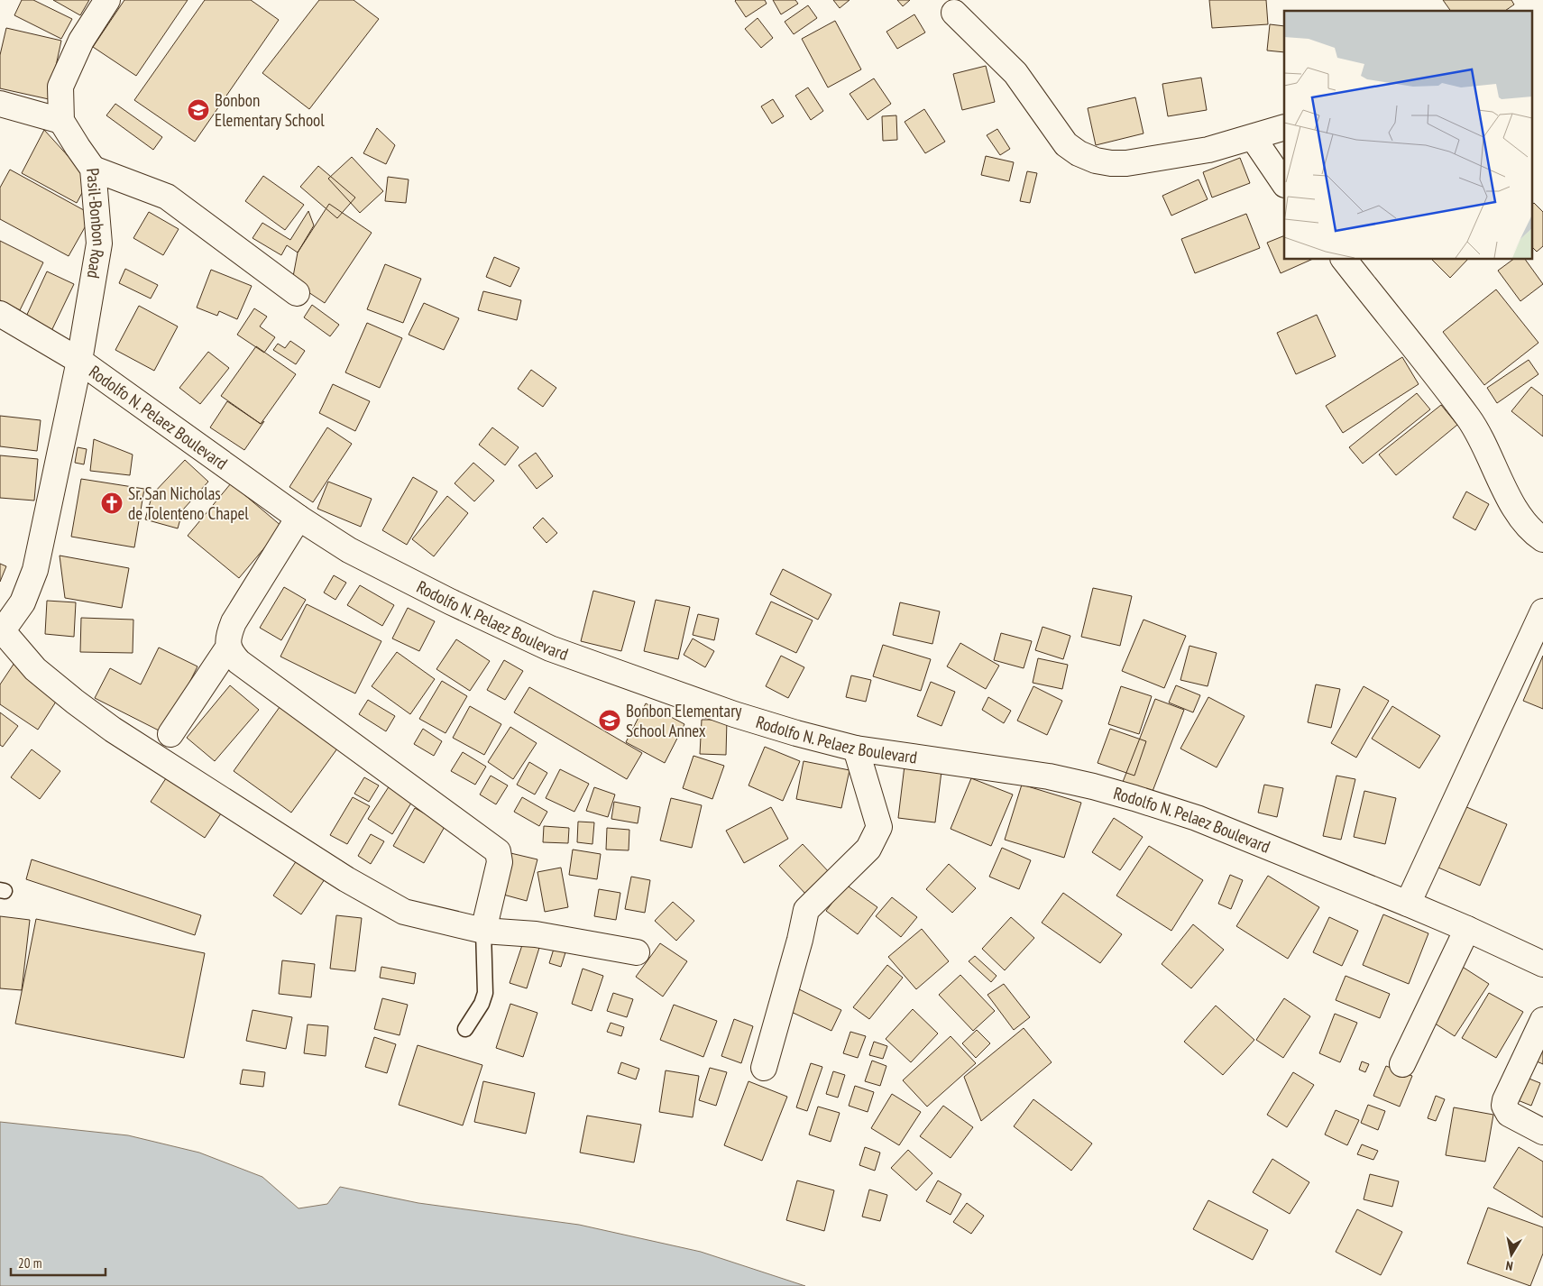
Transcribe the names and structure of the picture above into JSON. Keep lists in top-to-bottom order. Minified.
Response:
{"streets":{"street":["Pasil-Bonbon Road","Rodolfo N. Pelaez Boulevard"]},"crossings":[["Pasil-Bonbon Road","Rodolfo N. Pelaez Boulevard"]],"places":{"school or university":["Bonbon Elementary School","Bonbon Elementary School Annex"],"church":["Sr. San Nicholas de Tolenteno Chapel"]},"scale_bar":"20 m","north":"bottom"}
